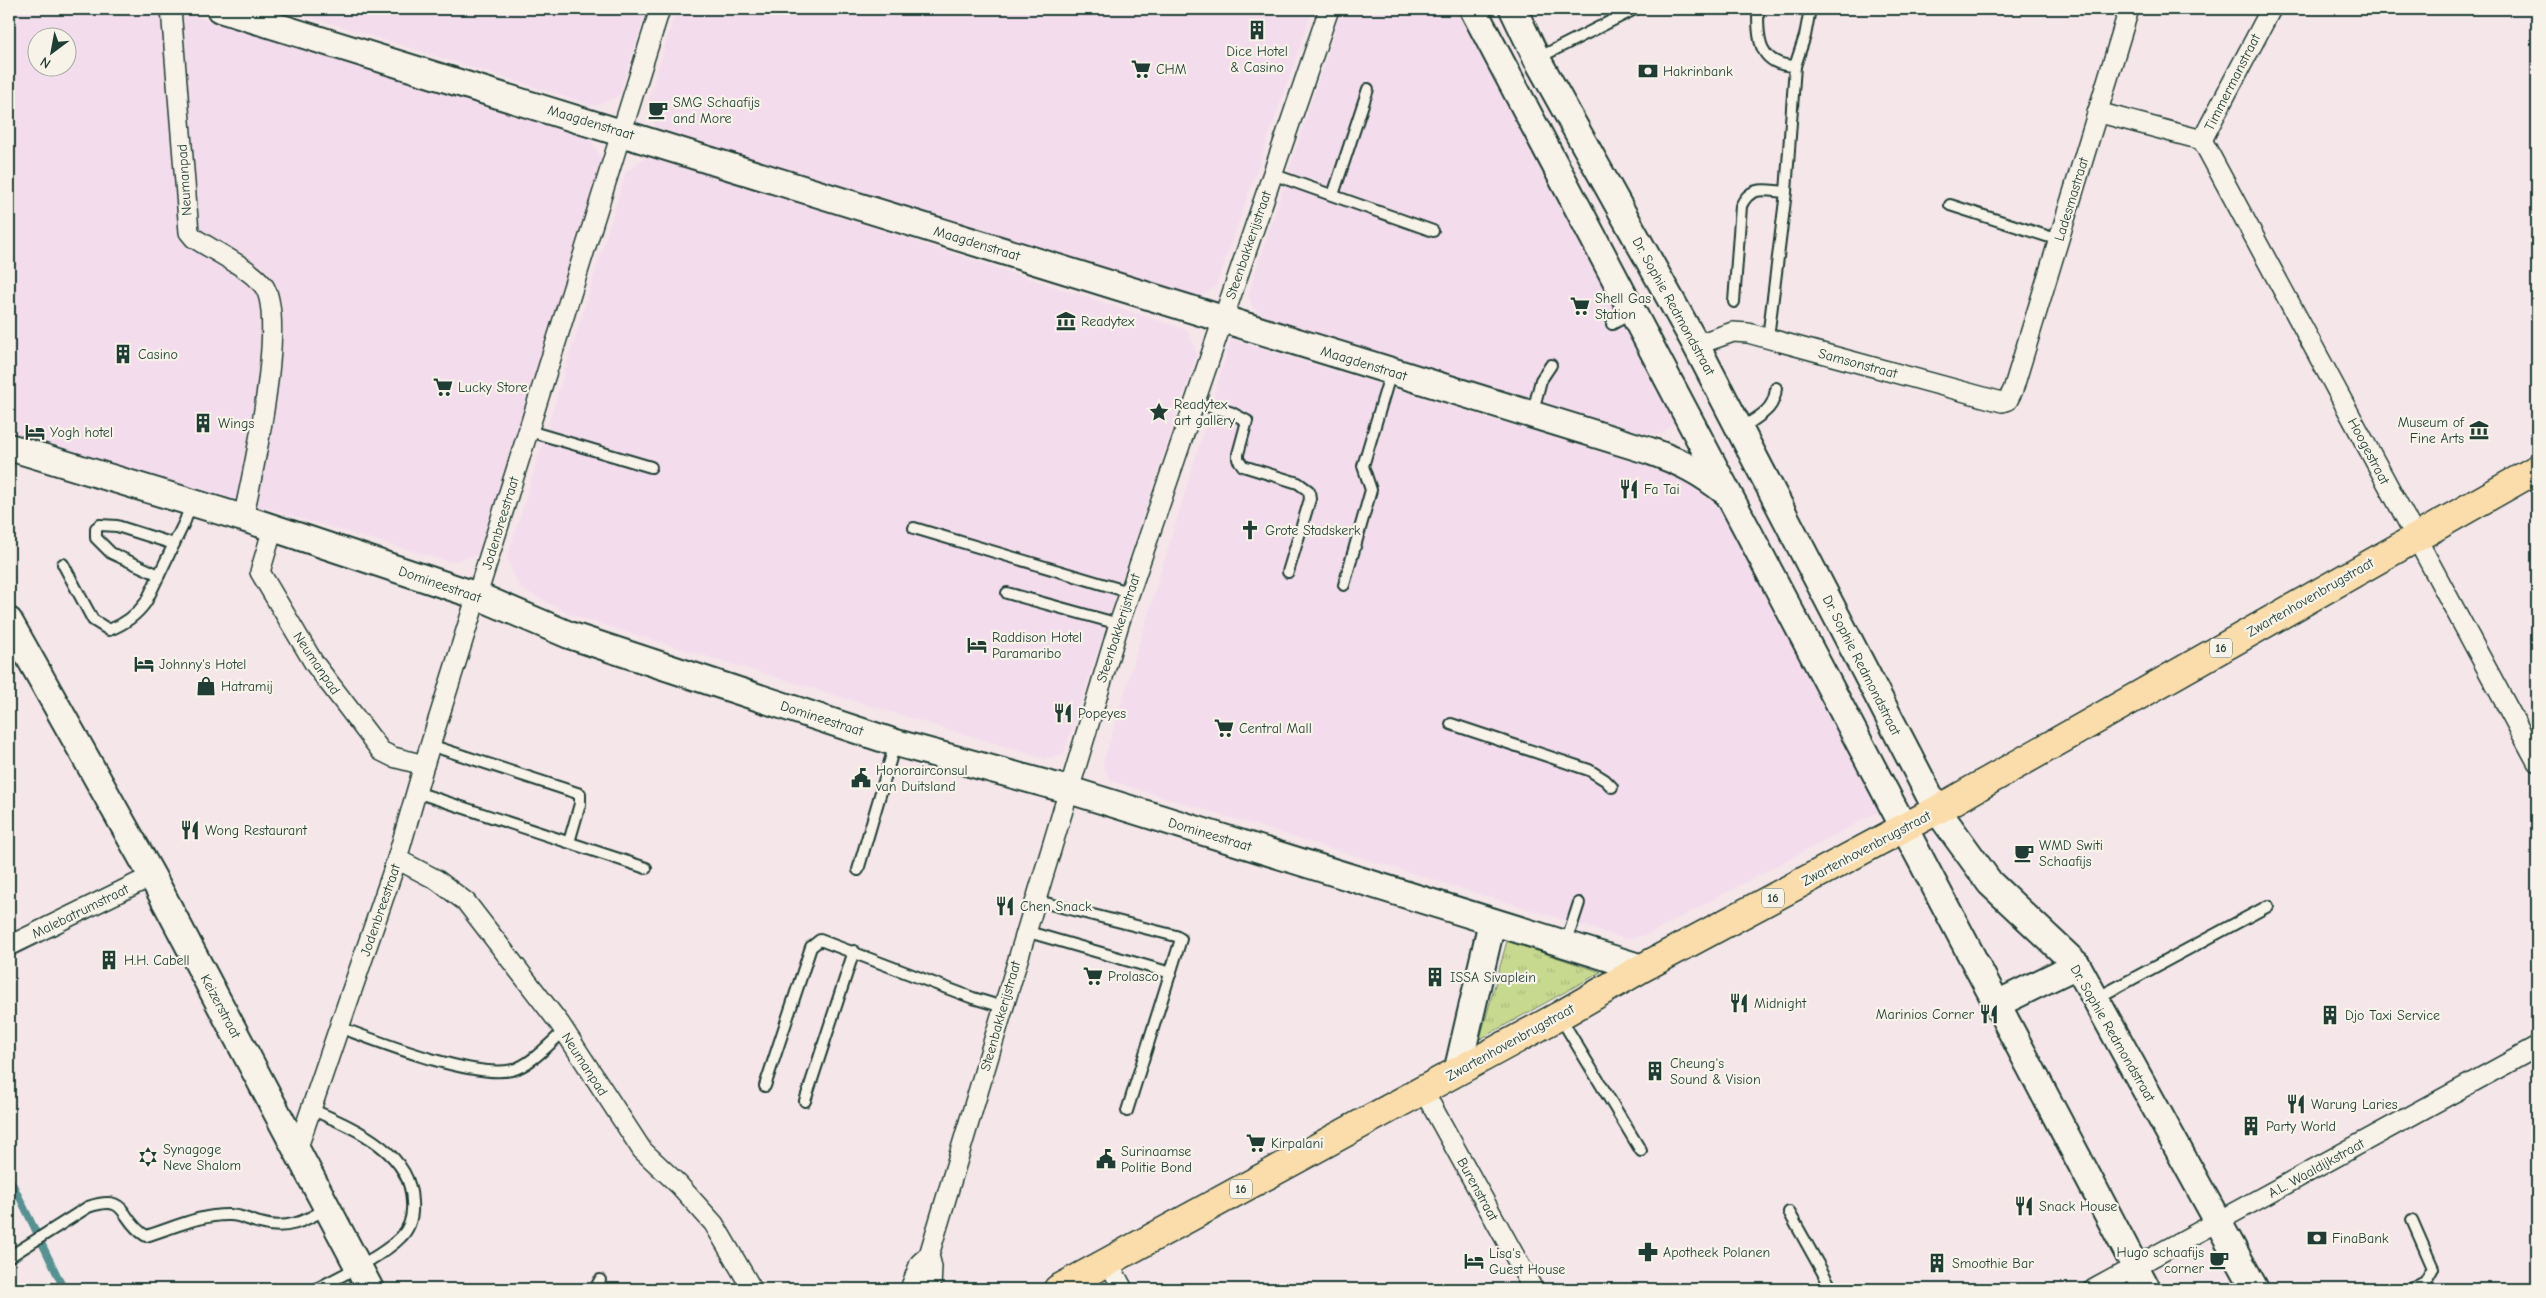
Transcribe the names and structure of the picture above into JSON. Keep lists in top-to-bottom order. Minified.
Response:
{"streets":{"main road":["Zwartenhovenbrugstraat","16"],"street":["Timmermanstraat","Maagdenstraat","Neumanpad","Ladesmastraat","Steenbakkerijstraat","Dr. Sophie Redmondstraat","Samsonstraat","Hoogestraat","Jodenbreestraat","Domineestraat","Malebatrumstraat","Keizerstraat","A.L. Waaldijkstraat","Burenstraat"]},"crossings":[["Timmermanstraat","Ladesmastraat"],["Timmermanstraat","Hoogestraat"],["Maagdenstraat","Steenbakkerijstraat"],["Maagdenstraat","Jodenbreestraat"],["Neumanpad","Jodenbreestraat"],["Neumanpad","Domineestraat"],["Ladesmastraat","Samsonstraat"],["Steenbakkerijstraat","Domineestraat"],["Dr. Sophie Redmondstraat","Samsonstraat"],["Dr. Sophie Redmondstraat","Zwartenhovenbrugstraat"],["Dr. Sophie Redmondstraat","A.L. Waaldijkstraat"],["Hoogestraat","Zwartenhovenbrugstraat"],["Jodenbreestraat","Domineestraat"],["Jodenbreestraat","Keizerstraat"],["Domineestraat","Zwartenhovenbrugstraat"],["Zwartenhovenbrugstraat","Burenstraat"],["Malebatrumstraat","Keizerstraat"]],"places":{"building":["Dice Hotel & Casino","Casino","Wings","H.H. Cabell","ISSA Sivaplein","Djo Taxi Service","Cheung's Sound & Vision","Party World","Smoothie Bar"],"supermarket":["CHM","Shell Gas Station","Lucky Store","Central Mall","Prolasco","Kirpalani"],"bank":["Hakrinbank","FinaBank"],"cafe":["SMG Schaafijs and More","WMD Switi Schaafijs","Hugo schaafijs corner"],"museum":["Readytex","Museum of Fine Arts"],"place":["Readytex art gallery"],"hotel":["Yogh hotel","Raddison Hotel Paramaribo","Johnny's Hotel","Lisa's Guest House"],"restaurant":["Fa Tai","Popeyes","Wong Restaurant","Chen Snack","Midnight","Marinios Corner","Warung Laries","Snack House"],"church":["Grote Stadskerk"],"shop":["Hatramij"],"public building":["Honorairconsul van Duitsland","Surinaamse Politie Bond"],"synagogue":["Synagoge Neve Shalom"],"pharmacy":["Apotheek Polanen"]},"north":"bottom left"}
